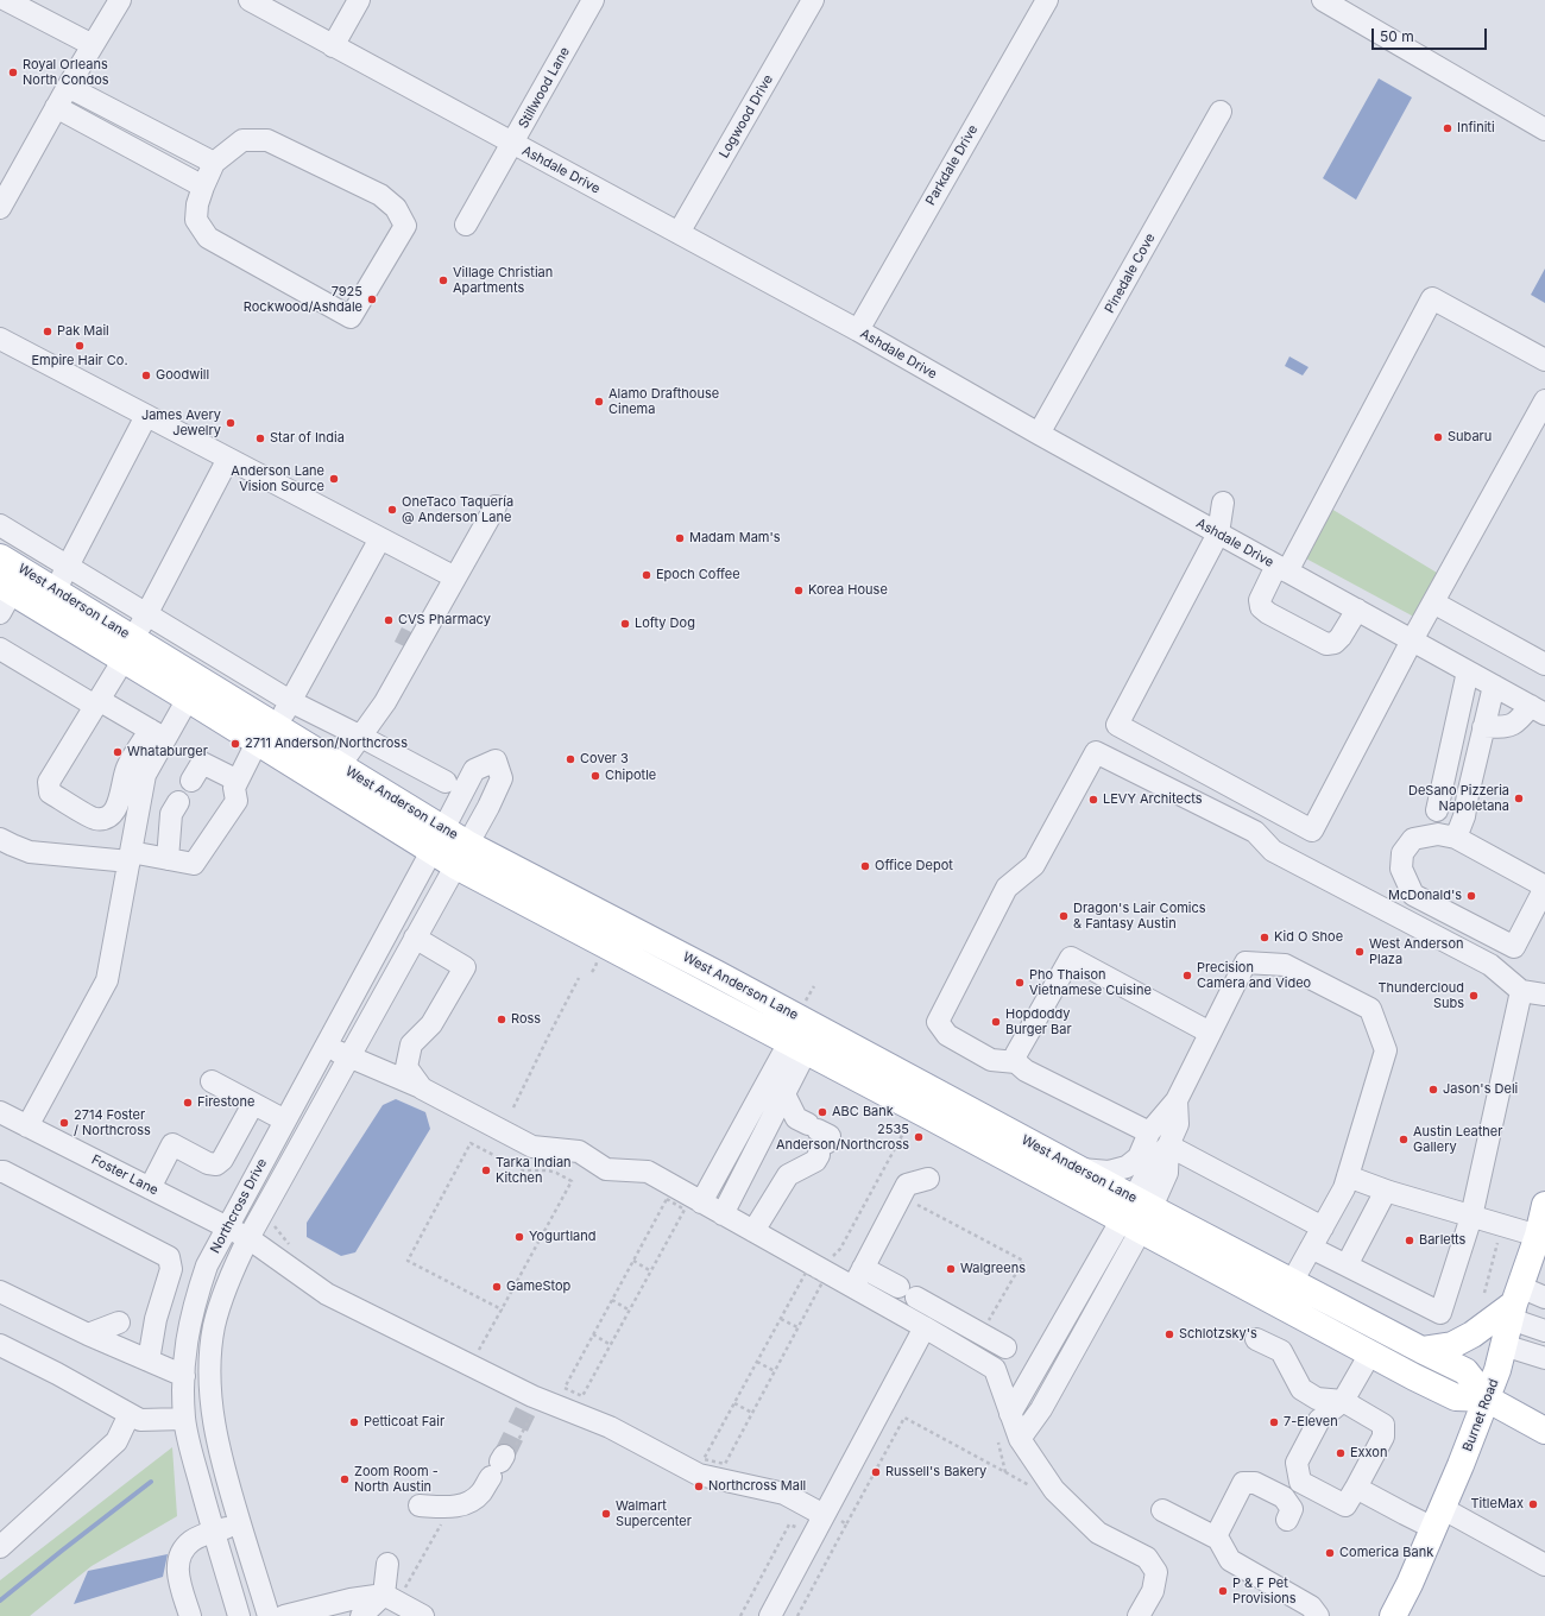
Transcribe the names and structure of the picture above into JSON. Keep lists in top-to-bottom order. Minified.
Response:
{"streets":{"main road":["West Anderson Lane","Burnet Road"],"street":["Stillwood Lane","Logwood Drive","Parkdale Drive","Ashdale Drive","Pinedale Cove","Foster Lane","Northcross Drive"]},"crossings":[["Stillwood Lane","Ashdale Drive"],["Logwood Drive","Ashdale Drive"],["Parkdale Drive","Ashdale Drive"],["Ashdale Drive","Pinedale Cove"],["West Anderson Lane","Northcross Drive"],["West Anderson Lane","Burnet Road"],["Foster Lane","Northcross Drive"]],"places":["Royal Orleans North Condos","Infiniti","Village Christian Apartments","7925 Rockwood/Ashdale","Pak Mail","Empire Hair Co.","Goodwill","Alamo Drafthouse Cinema","James Avery Jewelry","Subaru","Star of India","Anderson Lane Vision Source","OneTaco Taquería @ Anderson Lane","Madam Mam's","Epoch Coffee","Korea House","CVS Pharmacy","Lofty Dog","2711 Anderson/Northcross","Whataburger","Cover 3","Chipotle","DeSano Pizzeria Napoletana","LEVY Architects","Office Depot","McDonald's","Dragon's Lair Comics & Fantasy Austin","Kid O Shoe","West Anderson Plaza","Precision Camera and Video","Pho Thaison Vietnamese Cuisine","Thundercloud Subs","Ross","Hopdoddy Burger Bar","Jason's Deli","Firestone","ABC Bank","2714 Foster / Northcross","2535 Anderson/Northcross","Austin Leather Gallery","Tarka Indian Kitchen","Yogurtland","Barletts","Walgreens","GameStop","Schlotzsky's","Petticoat Fair","7-Eleven","Exxon","Russell's Bakery","Zoom Room - North Austin","Northcross Mall","TitleMax","Walmart Supercenter","Comerica Bank","P & F Pet Provisions"],"scale_bar":"50 m"}
